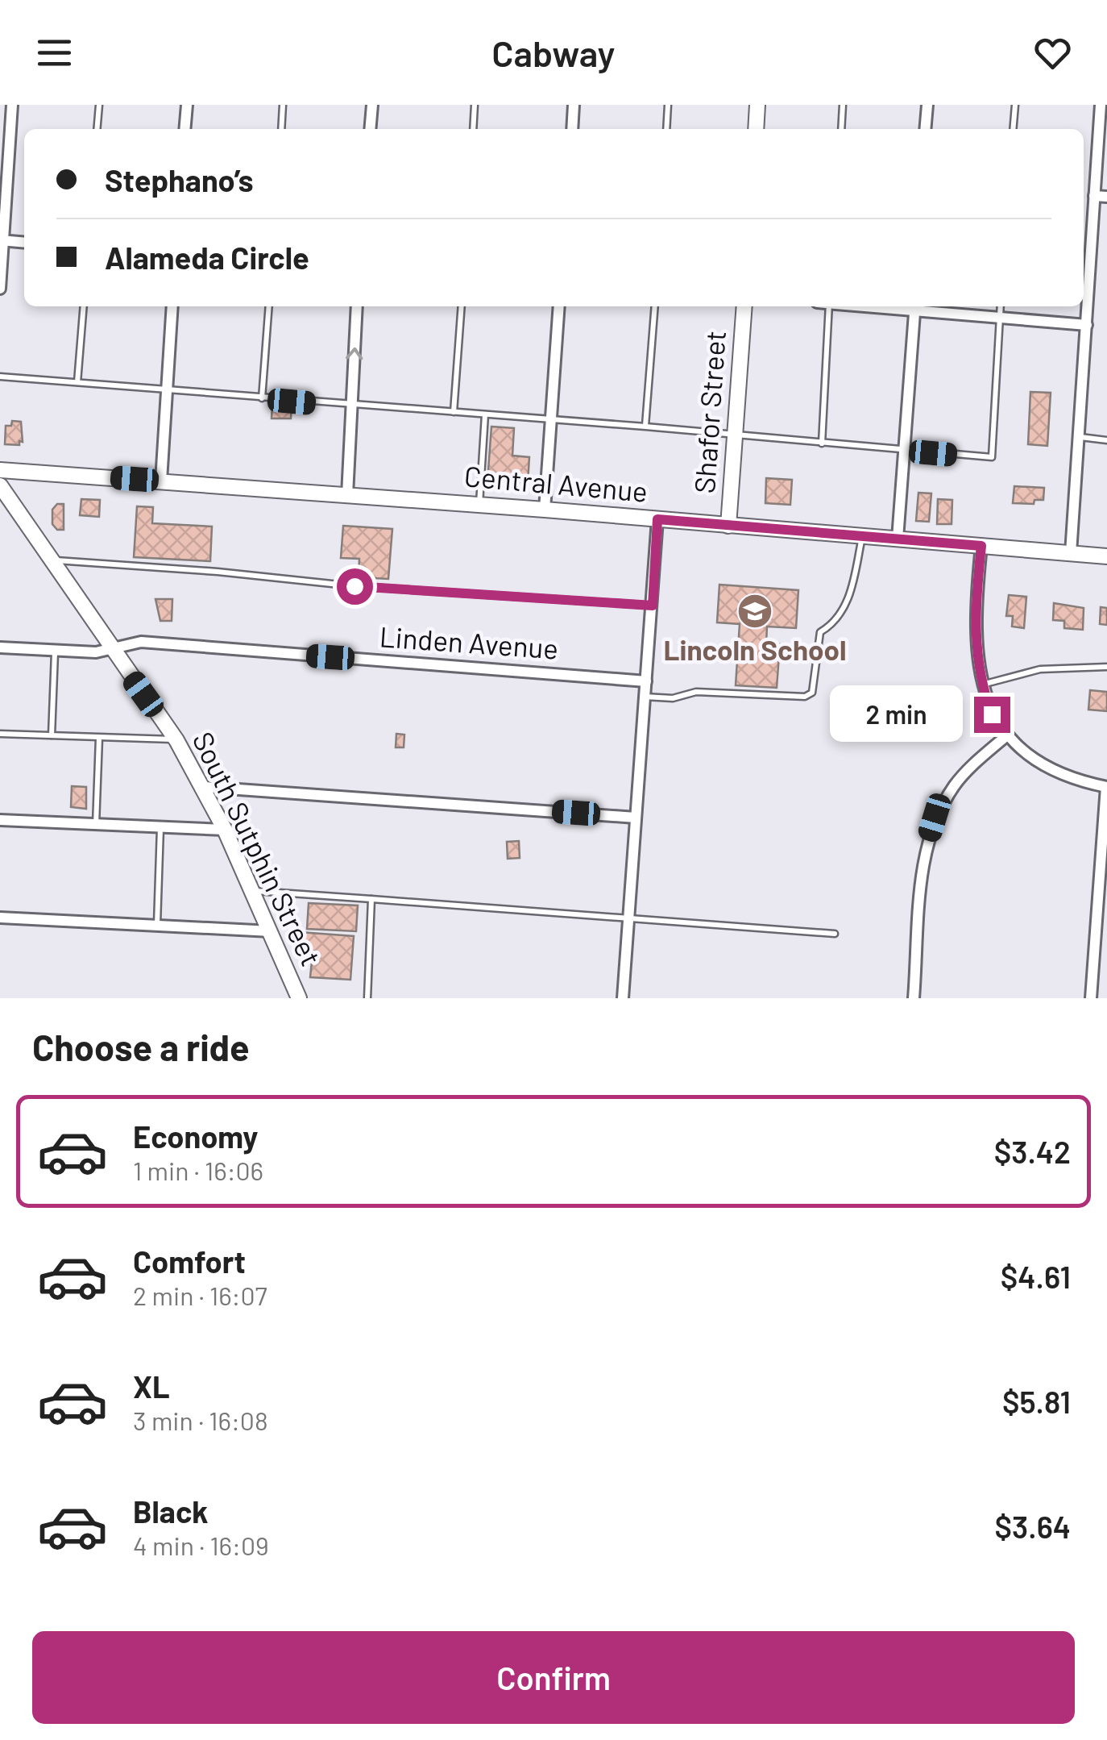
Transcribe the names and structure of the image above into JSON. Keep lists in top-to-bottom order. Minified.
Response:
{"streets":{"street":["Shafor Street","Central Avenue","Linden Avenue","South Sutphin Street"]},"crossings":[["Shafor Street","Central Avenue"],["Linden Avenue","South Sutphin Street"]],"places":{"school or university":["Lincoln School"]},"page":{"header":"Cabway","banner":["Stephano’s","Alameda Circle"],"bubble":"2 min","heading":"Choose a ride","list":[{"name":"Economy","note":"1 min · 16:06","value":"$3.42"},{"name":"Comfort","note":"2 min · 16:07","value":"$4.61"},{"name":"XL","note":"3 min · 16:08","value":"$5.81"},{"name":"Black","note":"4 min · 16:09","value":"$3.64"}],"buttons":"Confirm"}}
